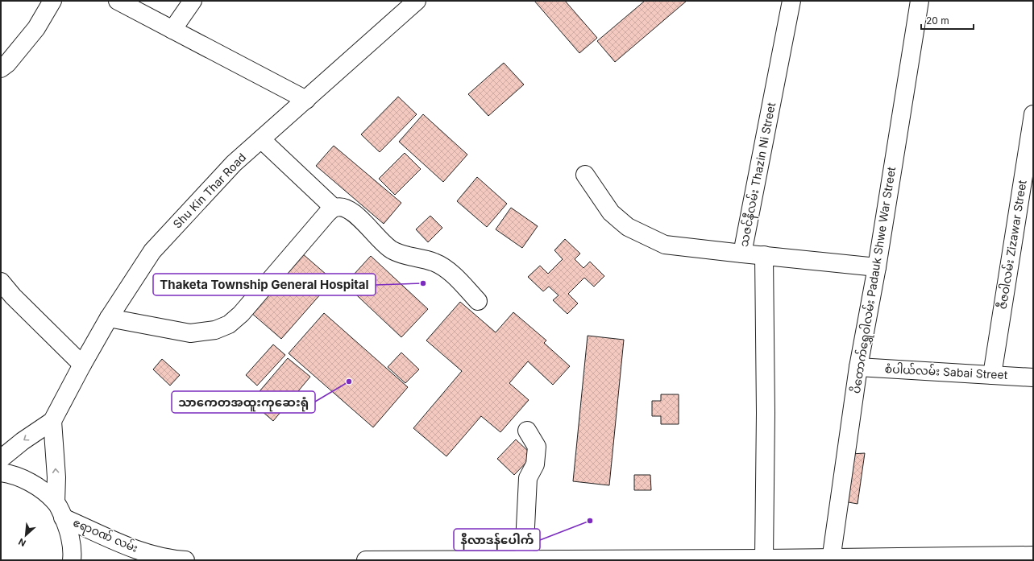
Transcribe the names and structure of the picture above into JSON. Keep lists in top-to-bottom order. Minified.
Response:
{"streets":{"street":["သဇင်နီလမ်း Thazin Ni Street","Shu Kin Thar Road","ဇီဇဝါလမ်း Zizawar Street","ပိတောက်ရွှေဝါလမ်း Padauk Shwe War Street","စံပါယ်လမ်း Sabai Street","ဧရာဝဏ် လမ်း"]},"crossings":[["သဇင်နီလမ်း Thazin Ni Street","ပိတောက်ရွှေဝါလမ်း Padauk Shwe War Street"],["ဇီဇဝါလမ်း Zizawar Street","စံပါယ်လမ်း Sabai Street"],["ပိတောက်ရွှေဝါလမ်း Padauk Shwe War Street","စံပါယ်လမ်း Sabai Street"]],"places":["Thaketa Township General Hospital","သာကေတအထူးကုဆေးရုံ","နီလာဒန်ပေါက်"],"scale_bar":"20 m","north":"bottom left"}
